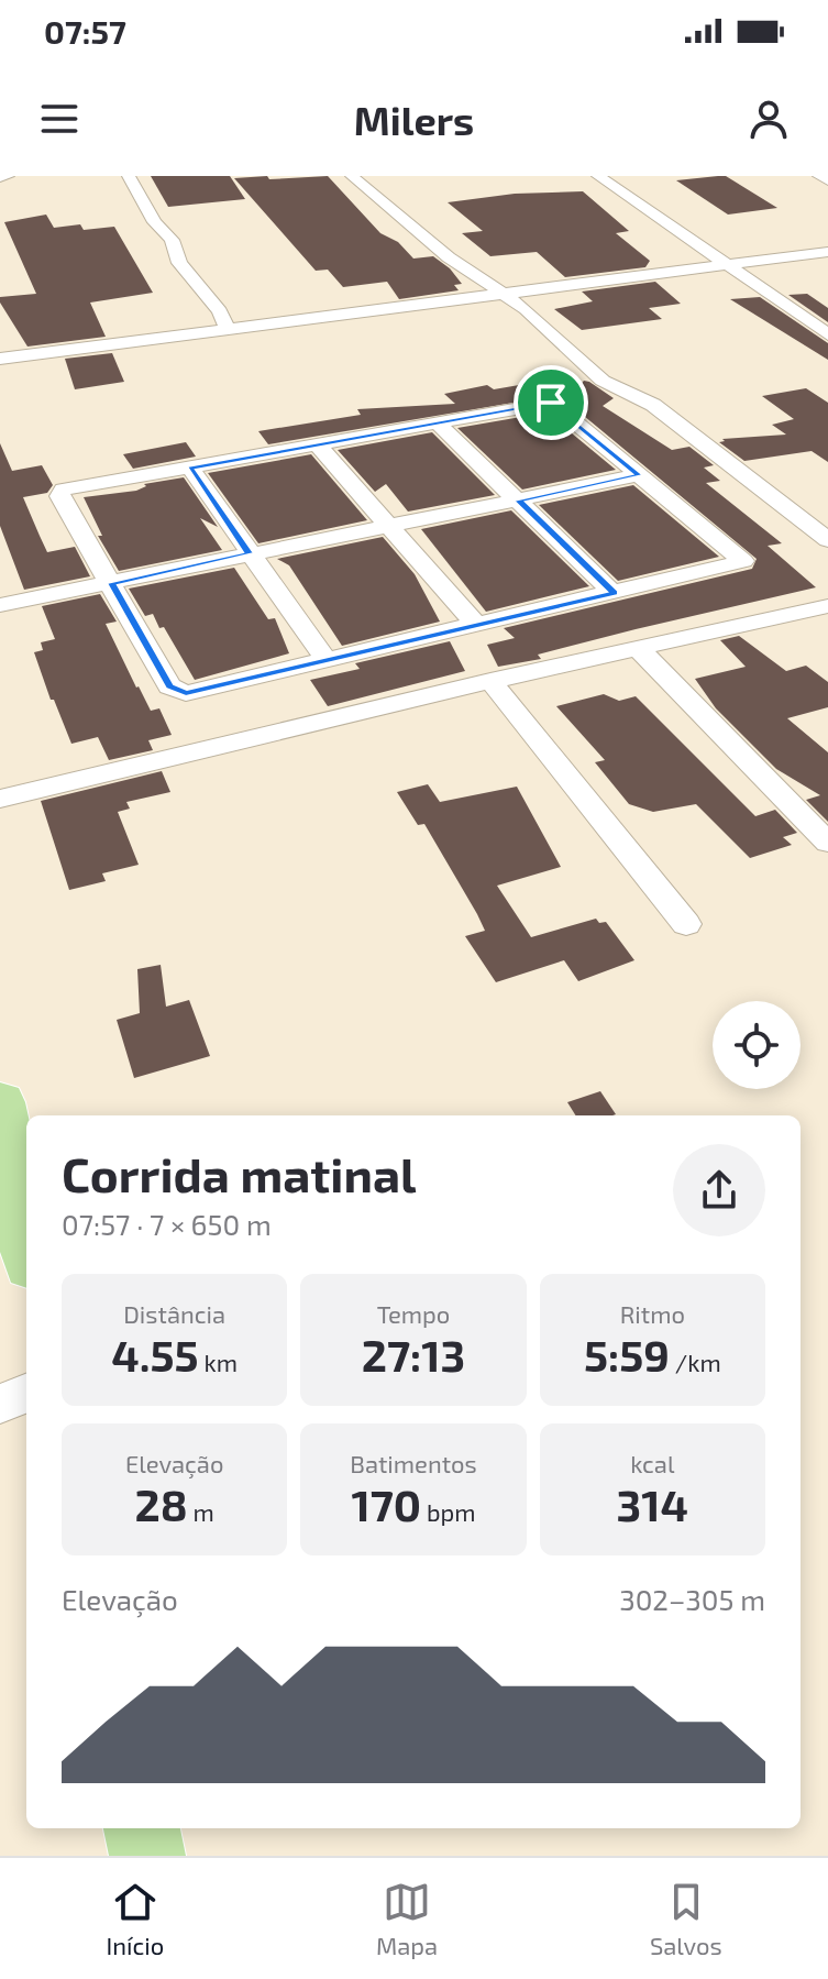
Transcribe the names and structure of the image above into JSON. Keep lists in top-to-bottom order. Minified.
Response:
{"page":{"status":"07:57","header":"Milers","heading":["Corrida matinal","07:57 · 7 × 650 m"],"stats":[["Distância","4.55 km"],["Tempo","27:13"],["Ritmo","5:59 /km"],["Elevação","28 m"],["Batimentos","170 bpm"],["kcal","314"]],"chart":["Elevação","302–305 m"],"tabs":["Início","Mapa","Salvos"]}}
